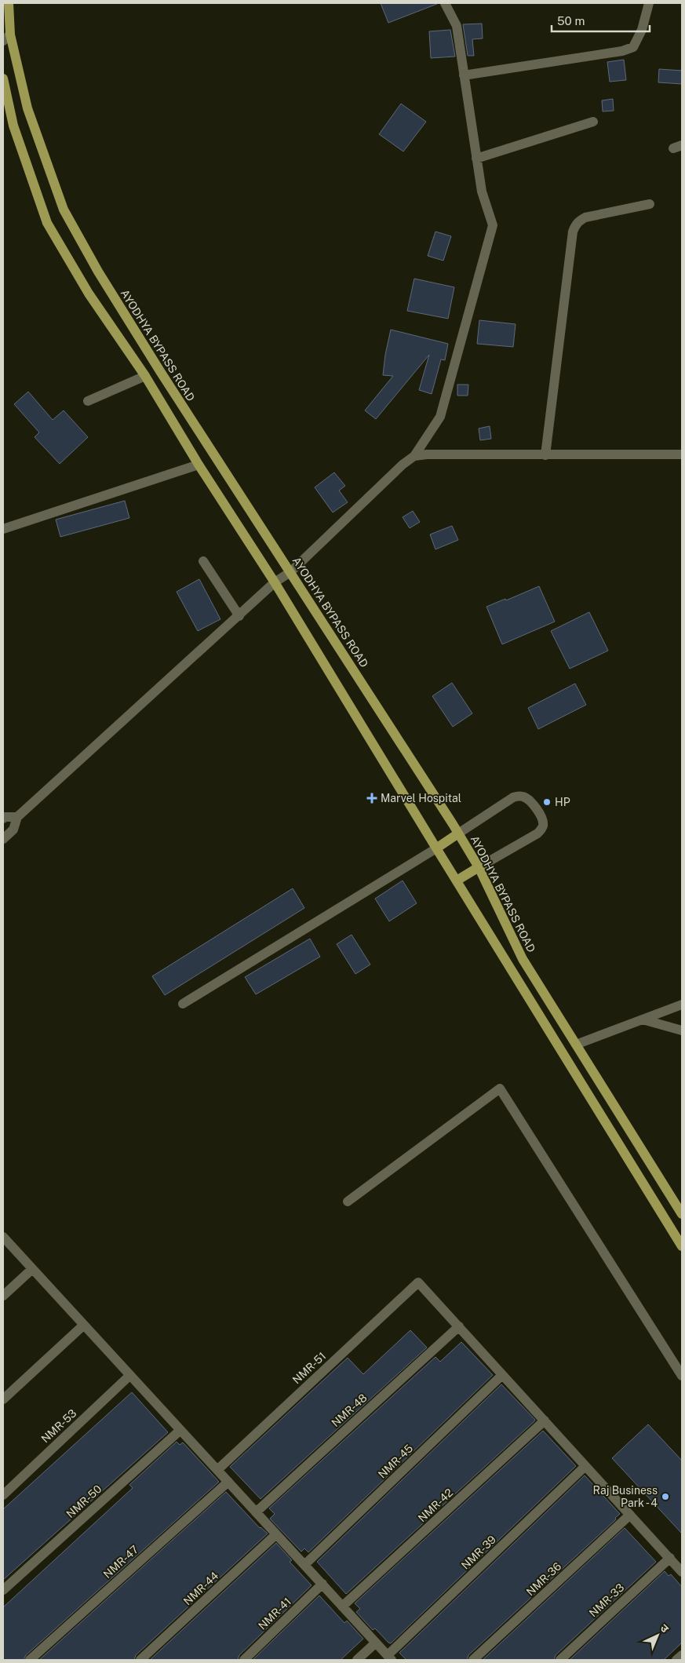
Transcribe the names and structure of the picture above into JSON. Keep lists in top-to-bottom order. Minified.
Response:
{"streets":{"main road":["AYODHYA BYPASS ROAD"],"street":["NMR-51","NMR-48","NMR-53","NMR-45","NMR-50","NMR-42","NMR-39","NMR-47","NMR-36","NMR-44","NMR-33","NMR-41"]},"crossings":[["NMR-51","NMR-48"]],"places":{"health":["Marvel Hospital"],"other":["HP","Raj Business Park - 4"]},"scale_bar":"50 m","north":"top right"}
